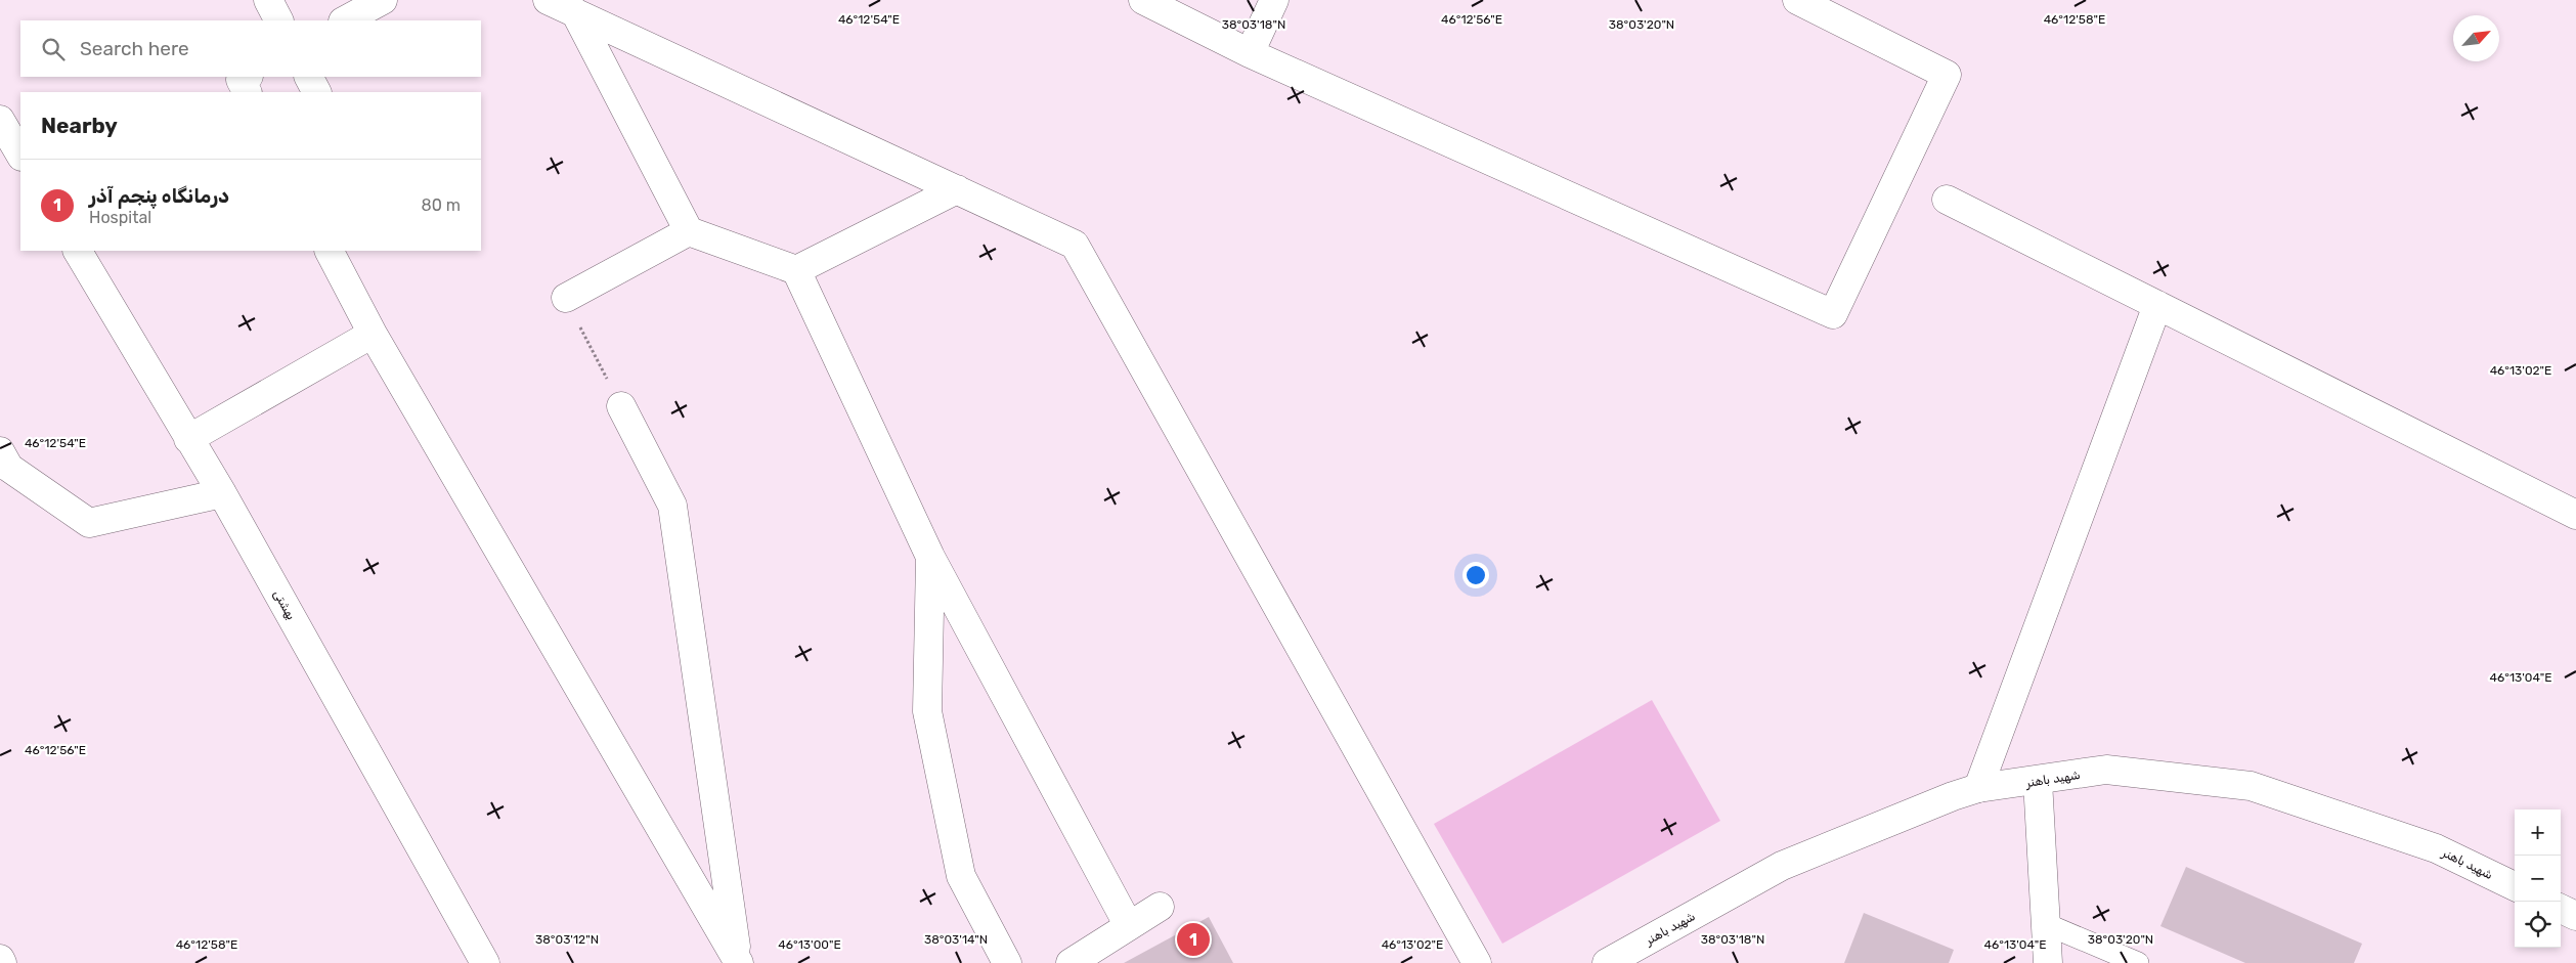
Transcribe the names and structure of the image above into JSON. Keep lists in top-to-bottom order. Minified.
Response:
{"streets":{"street":["بهشتی","شهید باهنر"]},"north":"top right","page":{"search":"Search here","heading":"Nearby","list":[{"mark":"1","name":"درمانگاه پنجم آذر","note":"Hospital","value":"80 m"}],"map_buttons":["+","−"],"pins":"1"},"coordinates":["46°12'54\"E","46°12'56\"E","46°12'58\"E","38°03'18\"N","38°03'20\"N","46°13'02\"E","46°13'04\"E","38°03'12\"N","38°03'14\"N","46°13'00\"E"]}
